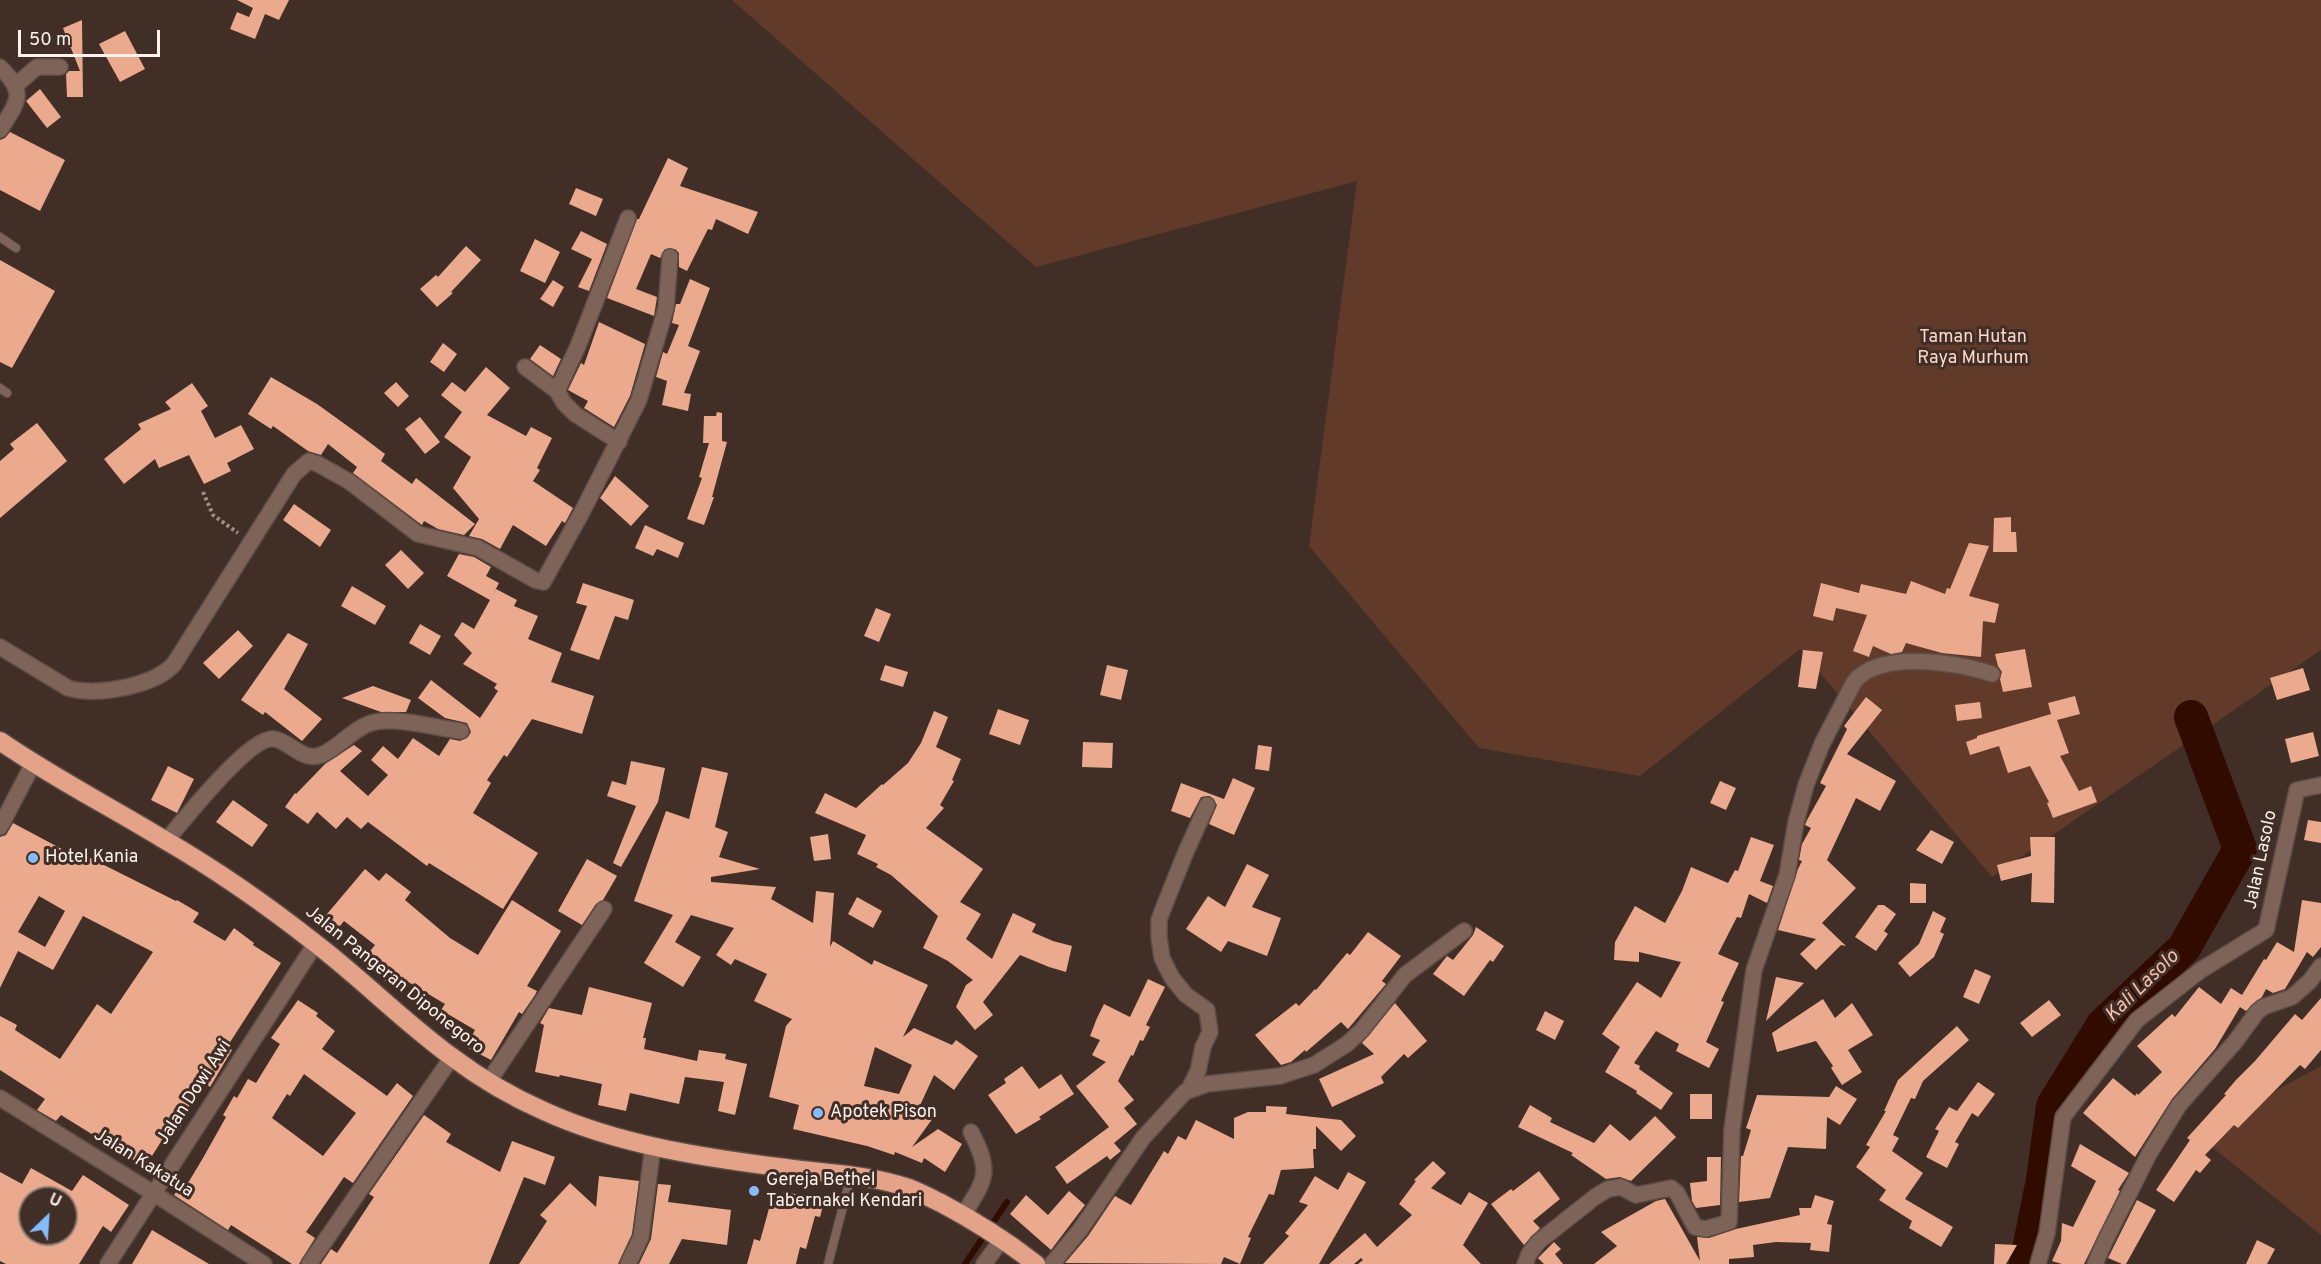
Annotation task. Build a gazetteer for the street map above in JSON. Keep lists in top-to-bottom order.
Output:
{
  "streets": {
    "highway": ["Jalan Pangeran Diponegoro"],
    "street": ["Jalan Lasolo", "Jalan Dowi Awi", "Jalan Kakatua"]
  },
  "crossings": [
    ["Jalan Pangeran Diponegoro", "Jalan Dowi Awi"],
    ["Jalan Dowi Awi", "Jalan Kakatua"]
  ],
  "water": ["Kali Lasolo"],
  "parks": ["Taman Hutan Raya Murhum"],
  "places": ["Hotel Kania", "Apotek Pison", "Gereja Bethel Tabernakel Kendari"],
  "scale_bar": "50 m",
  "north": "top right"
}
